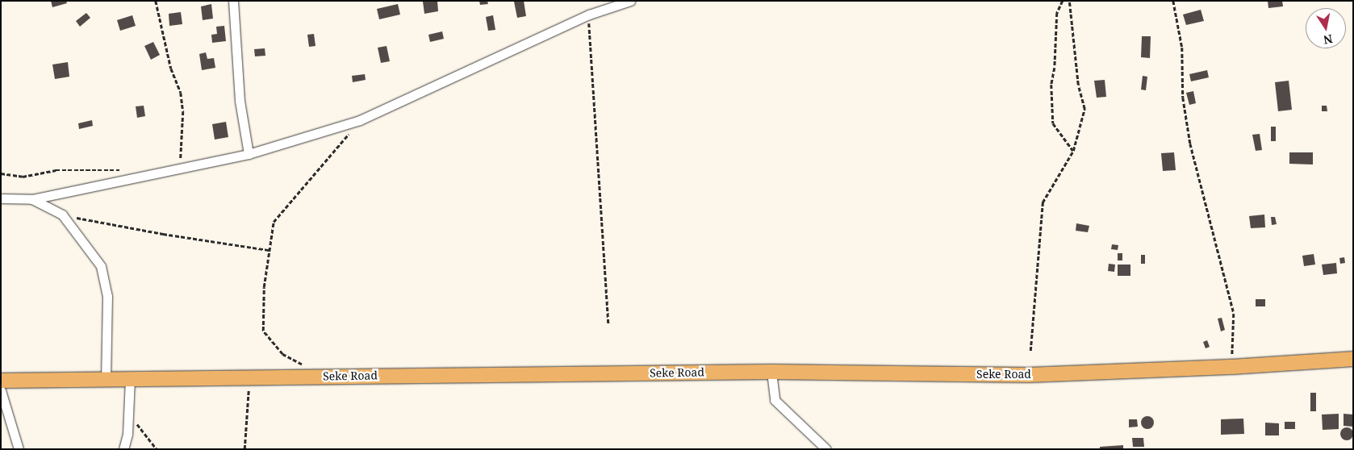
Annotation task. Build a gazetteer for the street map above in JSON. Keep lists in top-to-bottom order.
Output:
{
  "streets": {
    "main road": ["Seke Road"]
  },
  "north": "bottom"
}
